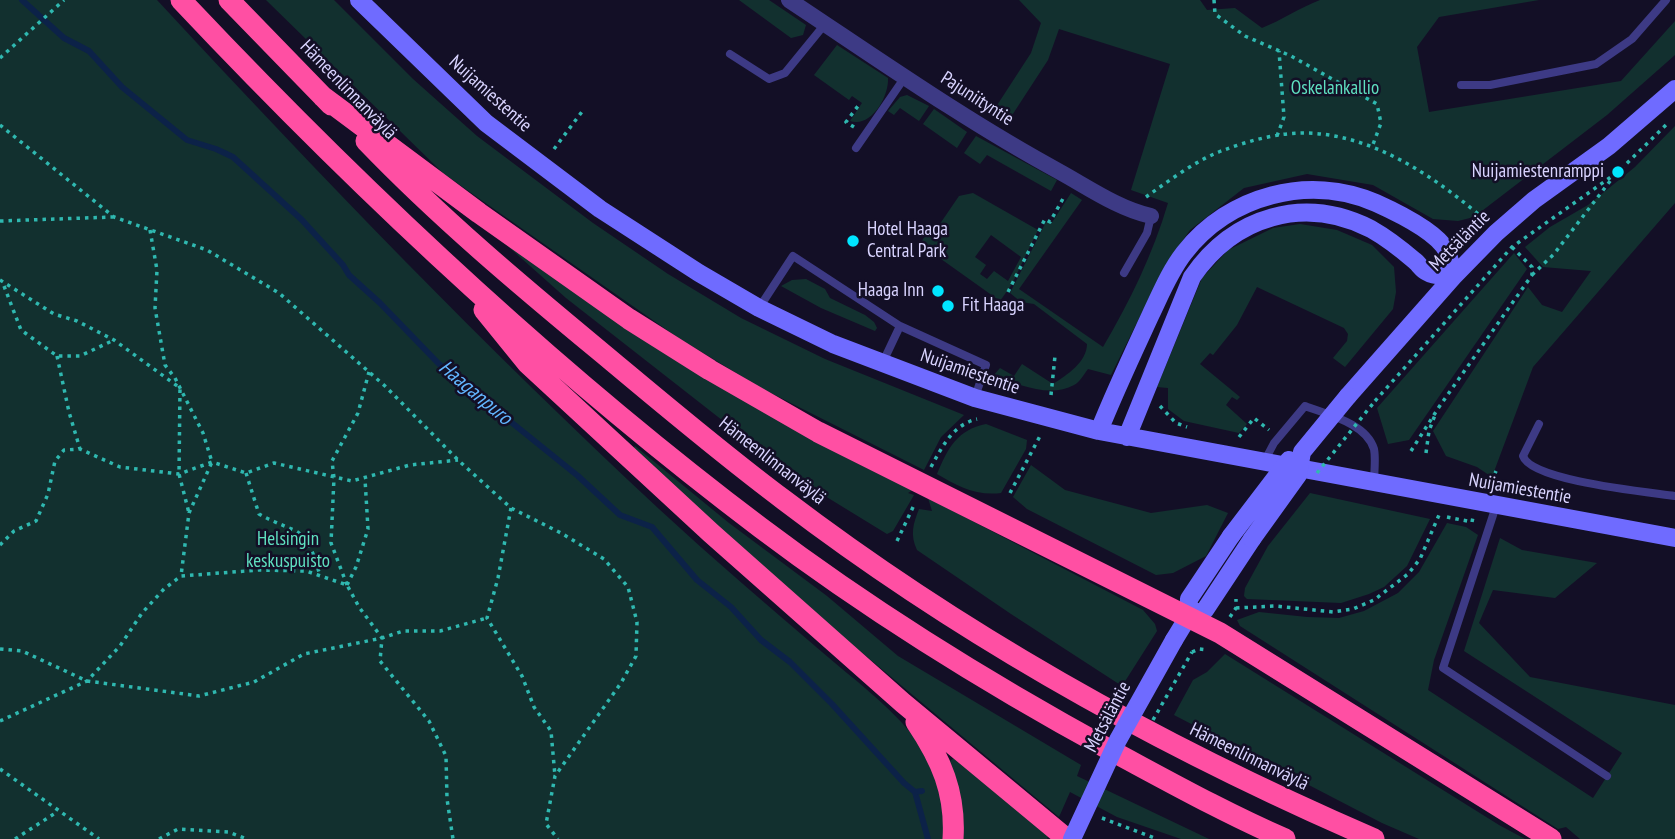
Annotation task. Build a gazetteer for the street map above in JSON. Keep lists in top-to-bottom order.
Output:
{
  "streets": {
    "highway": ["Hämeenlinnanväylä"],
    "main road": ["Nuijamiestentie", "Metsäläntie"],
    "street": ["Pajuniityntie"]
  },
  "water": ["Haaganpuro"],
  "parks": ["Oskelankallio", "Helsingin keskuspuisto"],
  "places": [
    "Nuijamiestenramppi",
    "Hotel Haaga Central Park",
    "Haaga Inn",
    "Fit Haaga"
  ]
}
